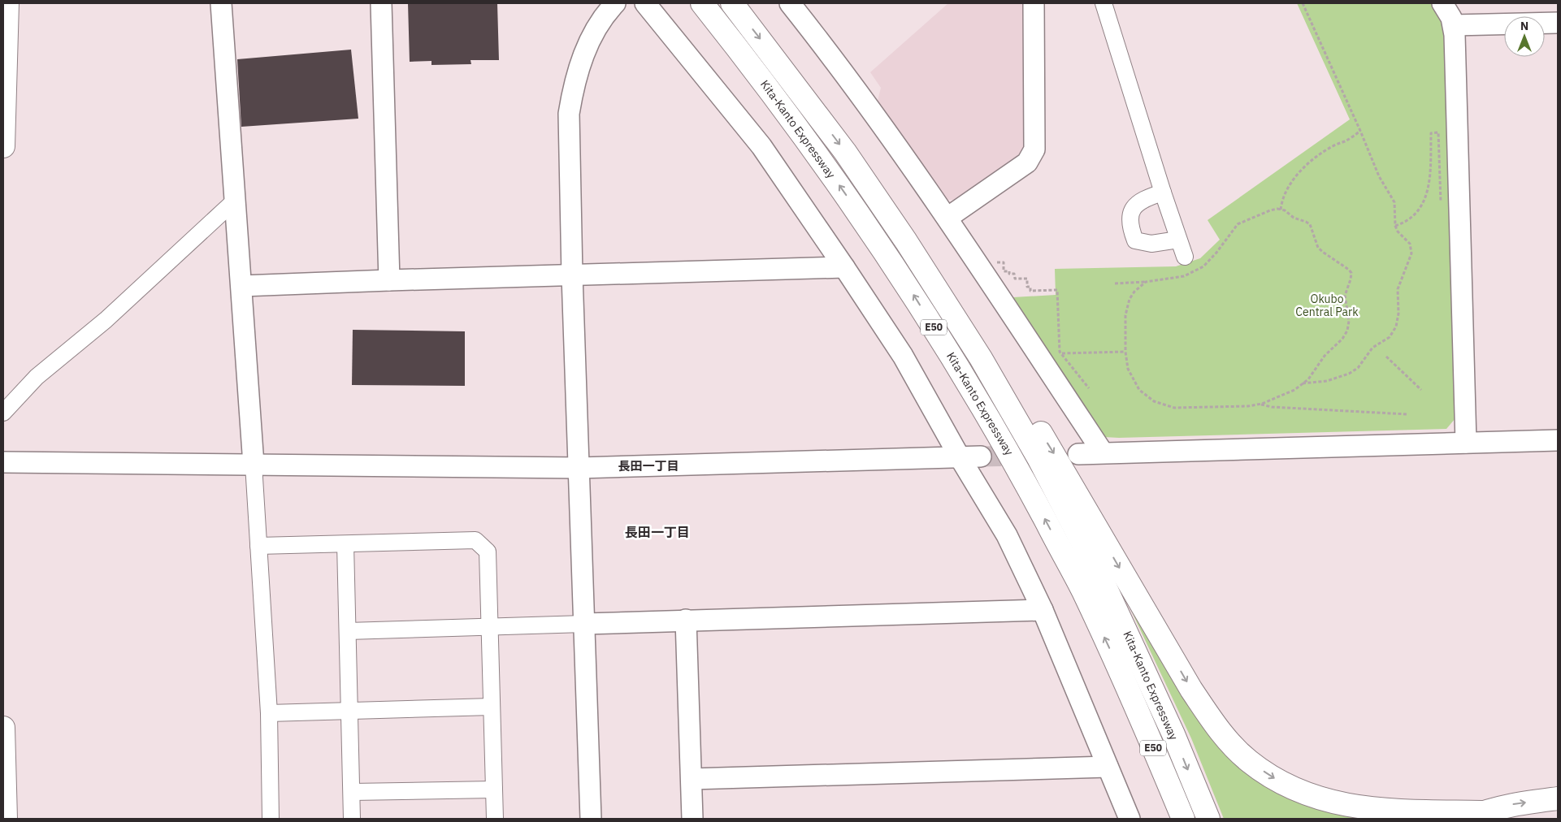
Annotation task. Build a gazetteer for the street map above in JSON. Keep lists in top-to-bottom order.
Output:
{
  "streets": {
    "highway": ["Kita-Kanto Expressway", "E50"]
  },
  "districts": ["長田一丁目", "長田一丁目"],
  "parks": ["Okubo Central Park"],
  "north": "top"
}
